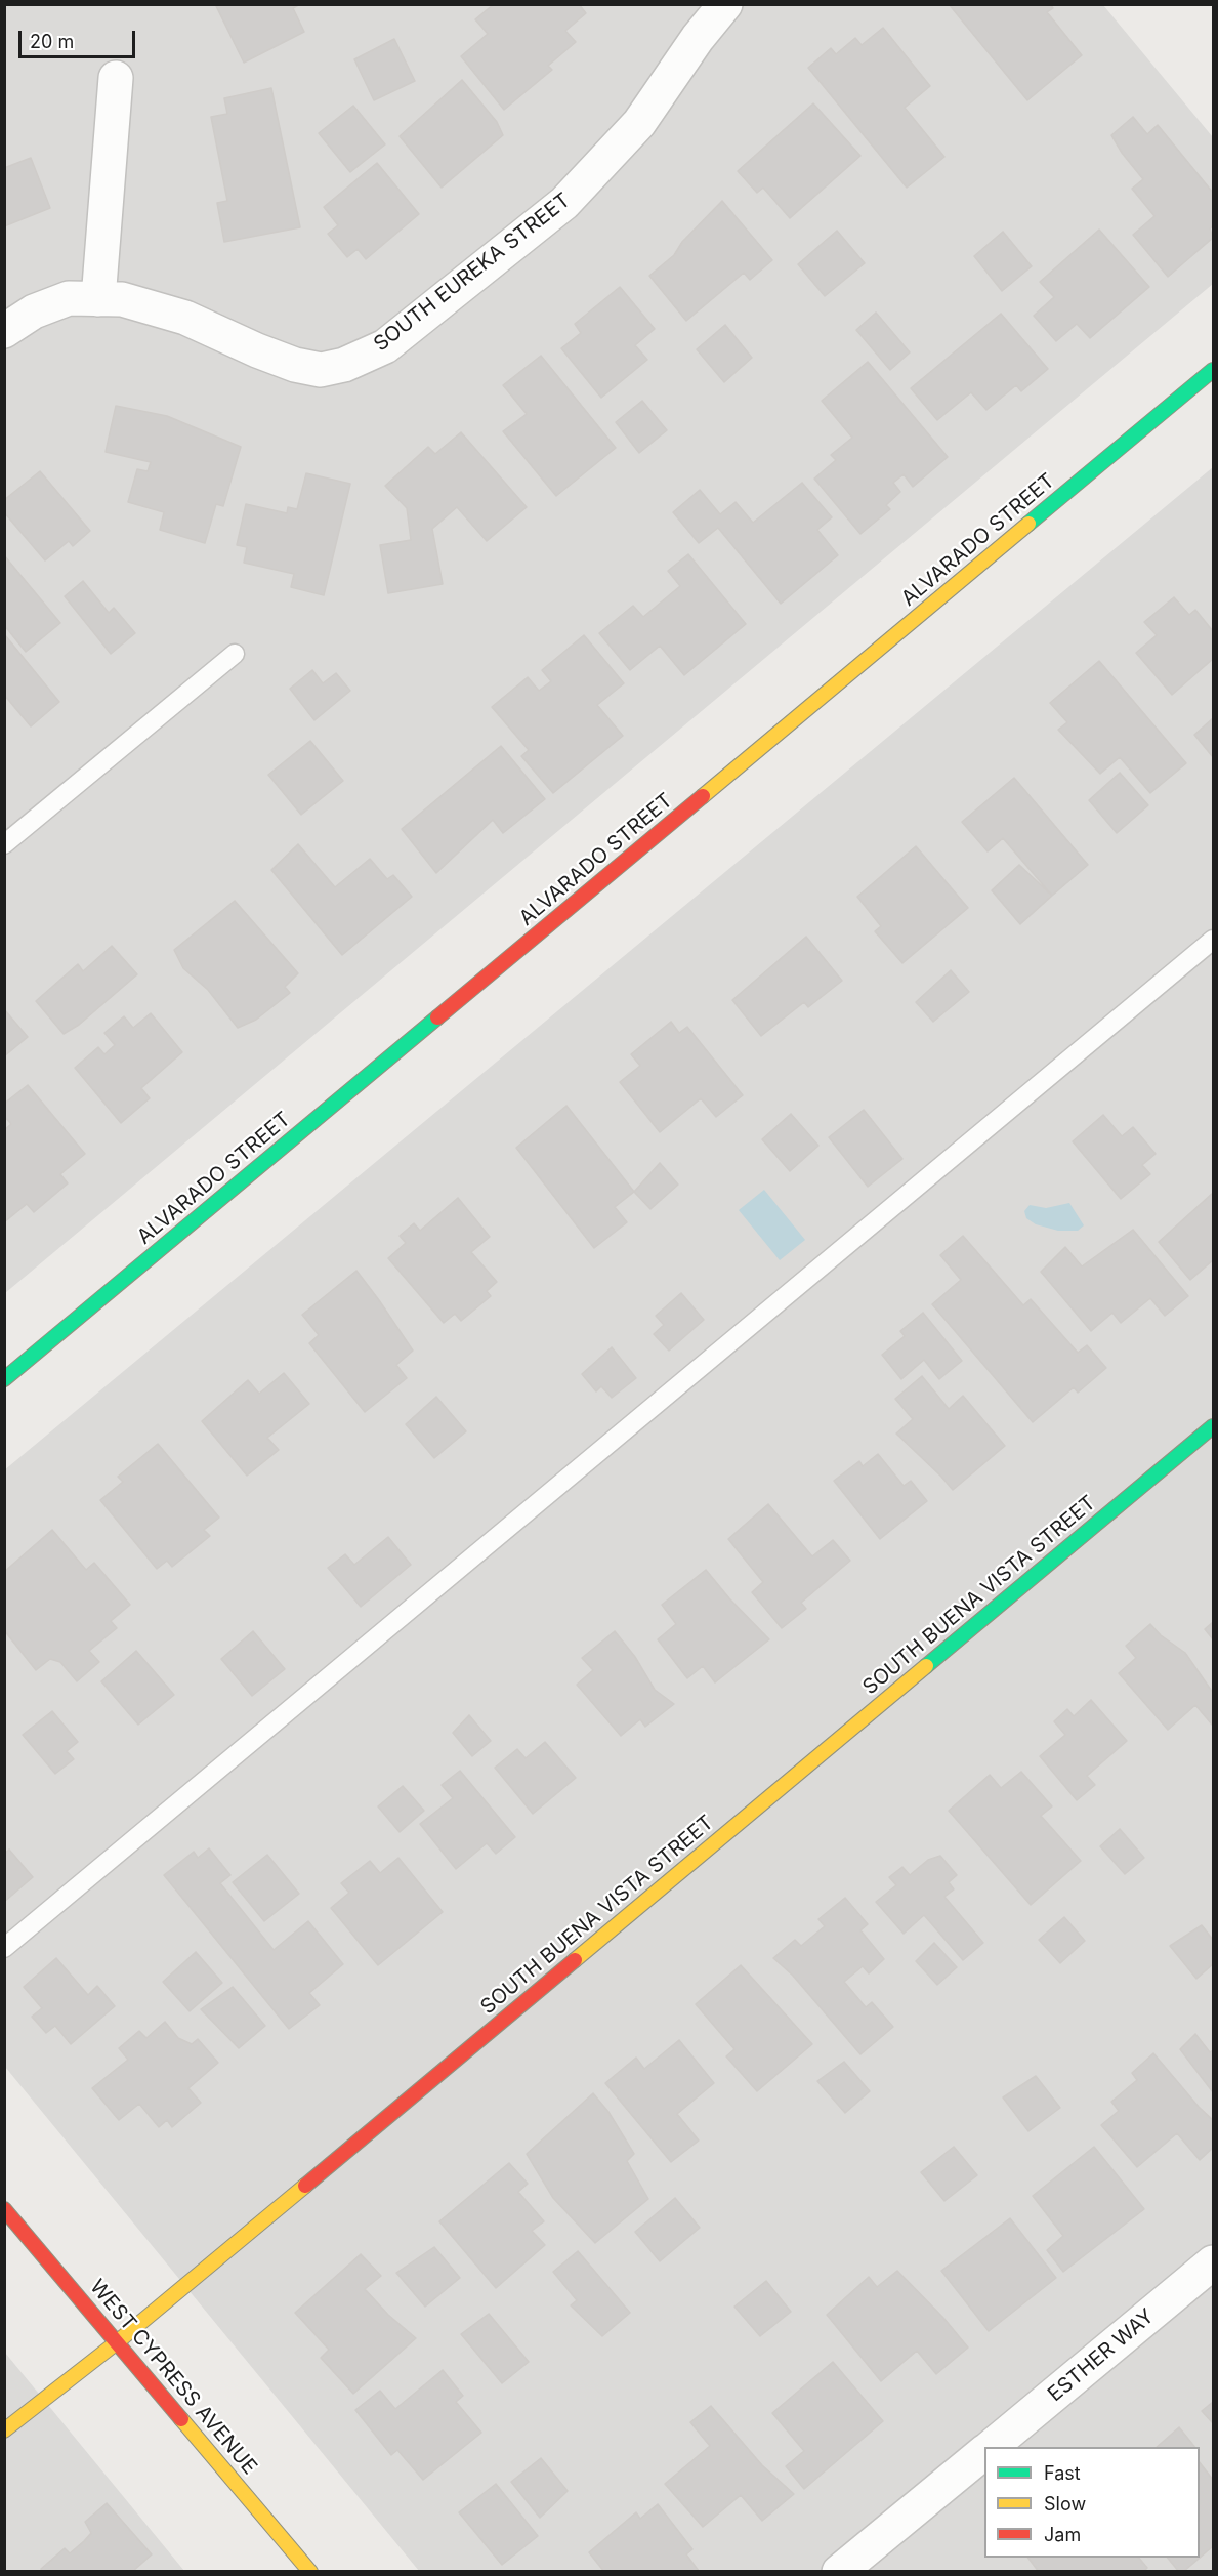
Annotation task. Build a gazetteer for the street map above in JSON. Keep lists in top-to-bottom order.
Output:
{
  "streets": {
    "street": [
      "SOUTH EUREKA STREET",
      "ALVARADO STREET",
      "SOUTH BUENA VISTA STREET",
      "ESTHER WAY",
      "WEST CYPRESS AVENUE"
    ]
  },
  "crossings": [
    ["SOUTH BUENA VISTA STREET", "WEST CYPRESS AVENUE"]
  ],
  "legend": ["Fast", "Slow", "Jam"],
  "scale_bar": "20 m"
}
